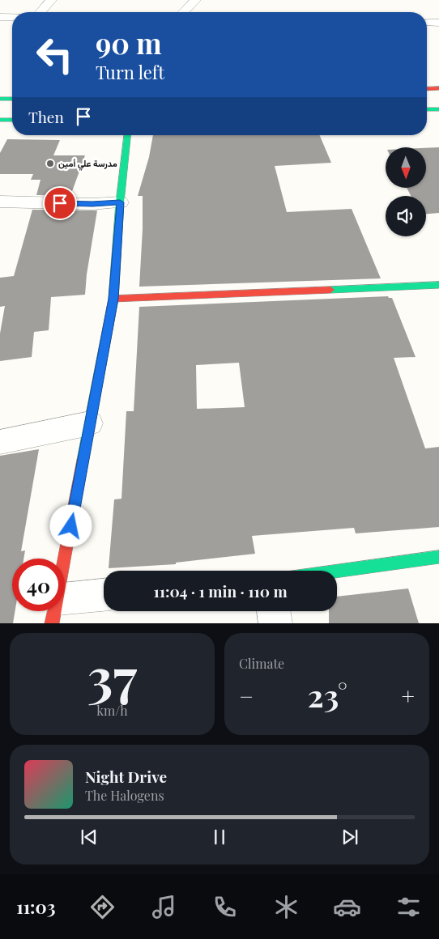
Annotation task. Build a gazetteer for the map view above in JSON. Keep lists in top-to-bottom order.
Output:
{
  "places": ["مدرسة علي أمين"],
  "north": "bottom",
  "page": {
    "turn": ["90 m", "Turn left"],
    "then": "Then",
    "limit": "40",
    "trip": "11:04 · 1 min · 110 m",
    "tile": [
      ["37", "km/h"],
      "Climate"
    ],
    "heat": ["−", "23°", "+"],
    "song": ["Night Drive", "The Halogens"],
    "tabs": "11:03"
  }
}
